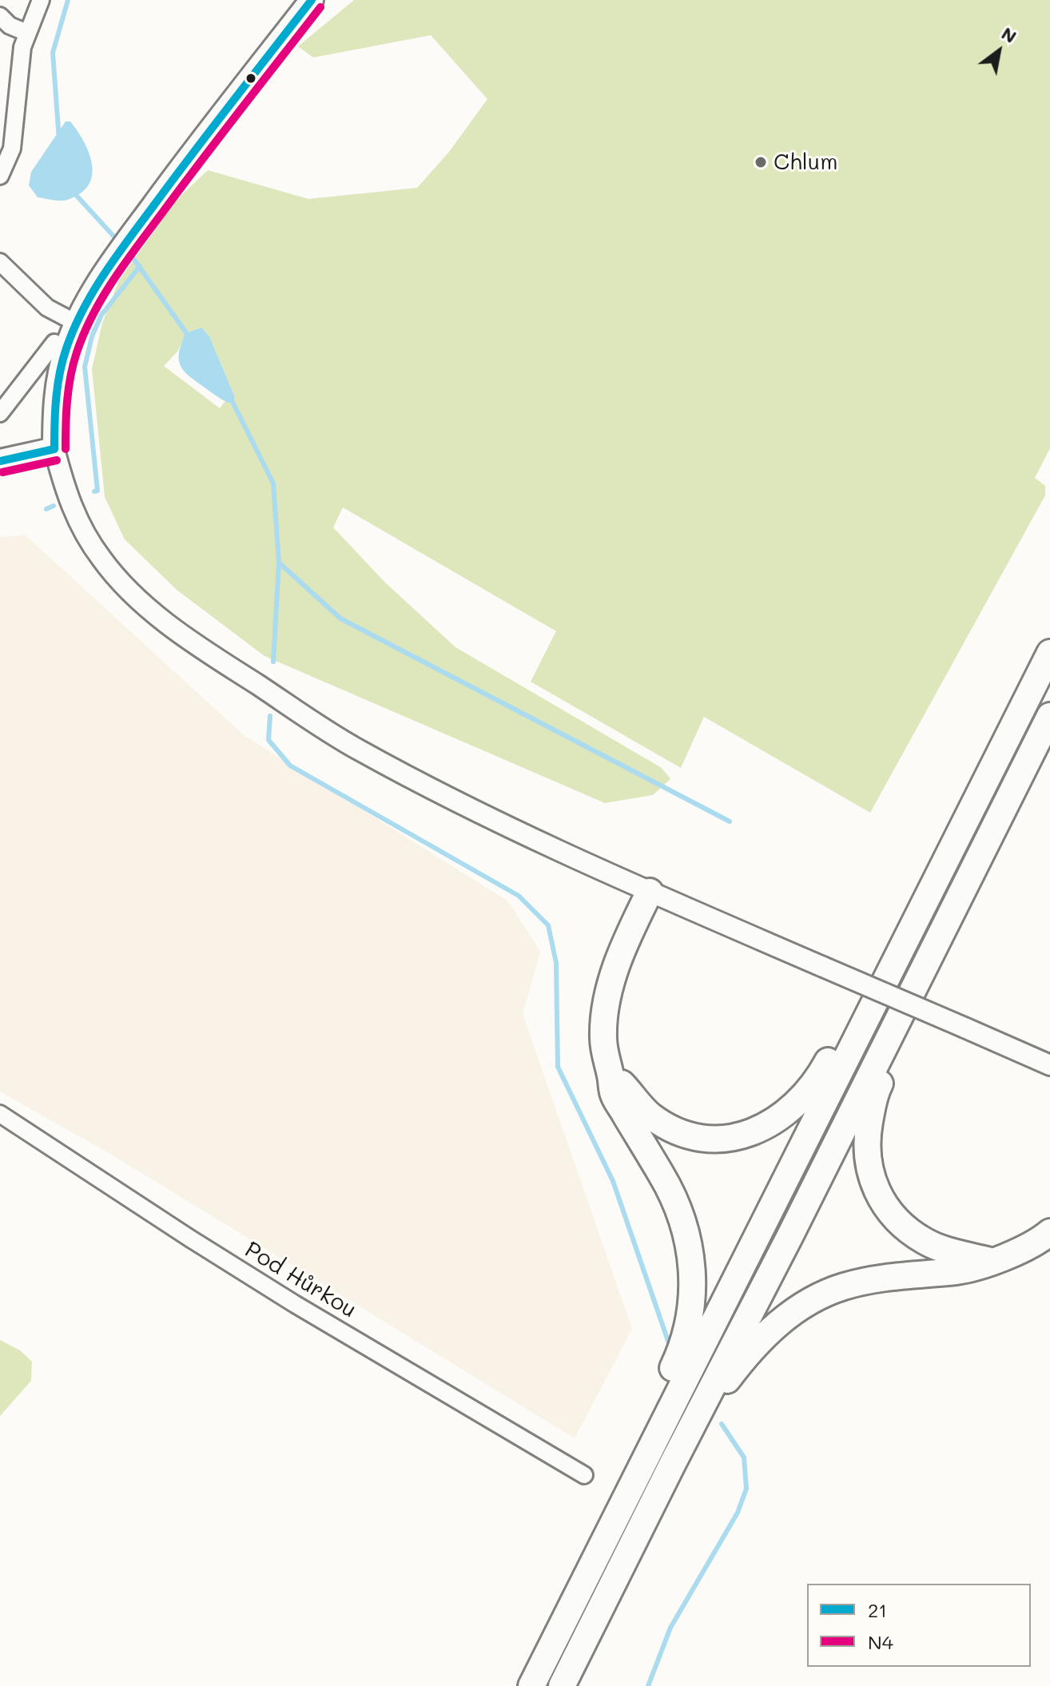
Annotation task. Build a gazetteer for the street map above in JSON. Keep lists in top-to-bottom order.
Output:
{
  "streets": {
    "street": ["Pod Hůrkou"]
  },
  "places": ["Chlum"],
  "lines": ["transit line 21", "transit line N4"],
  "legend": ["21", "N4"],
  "north": "top right"
}
